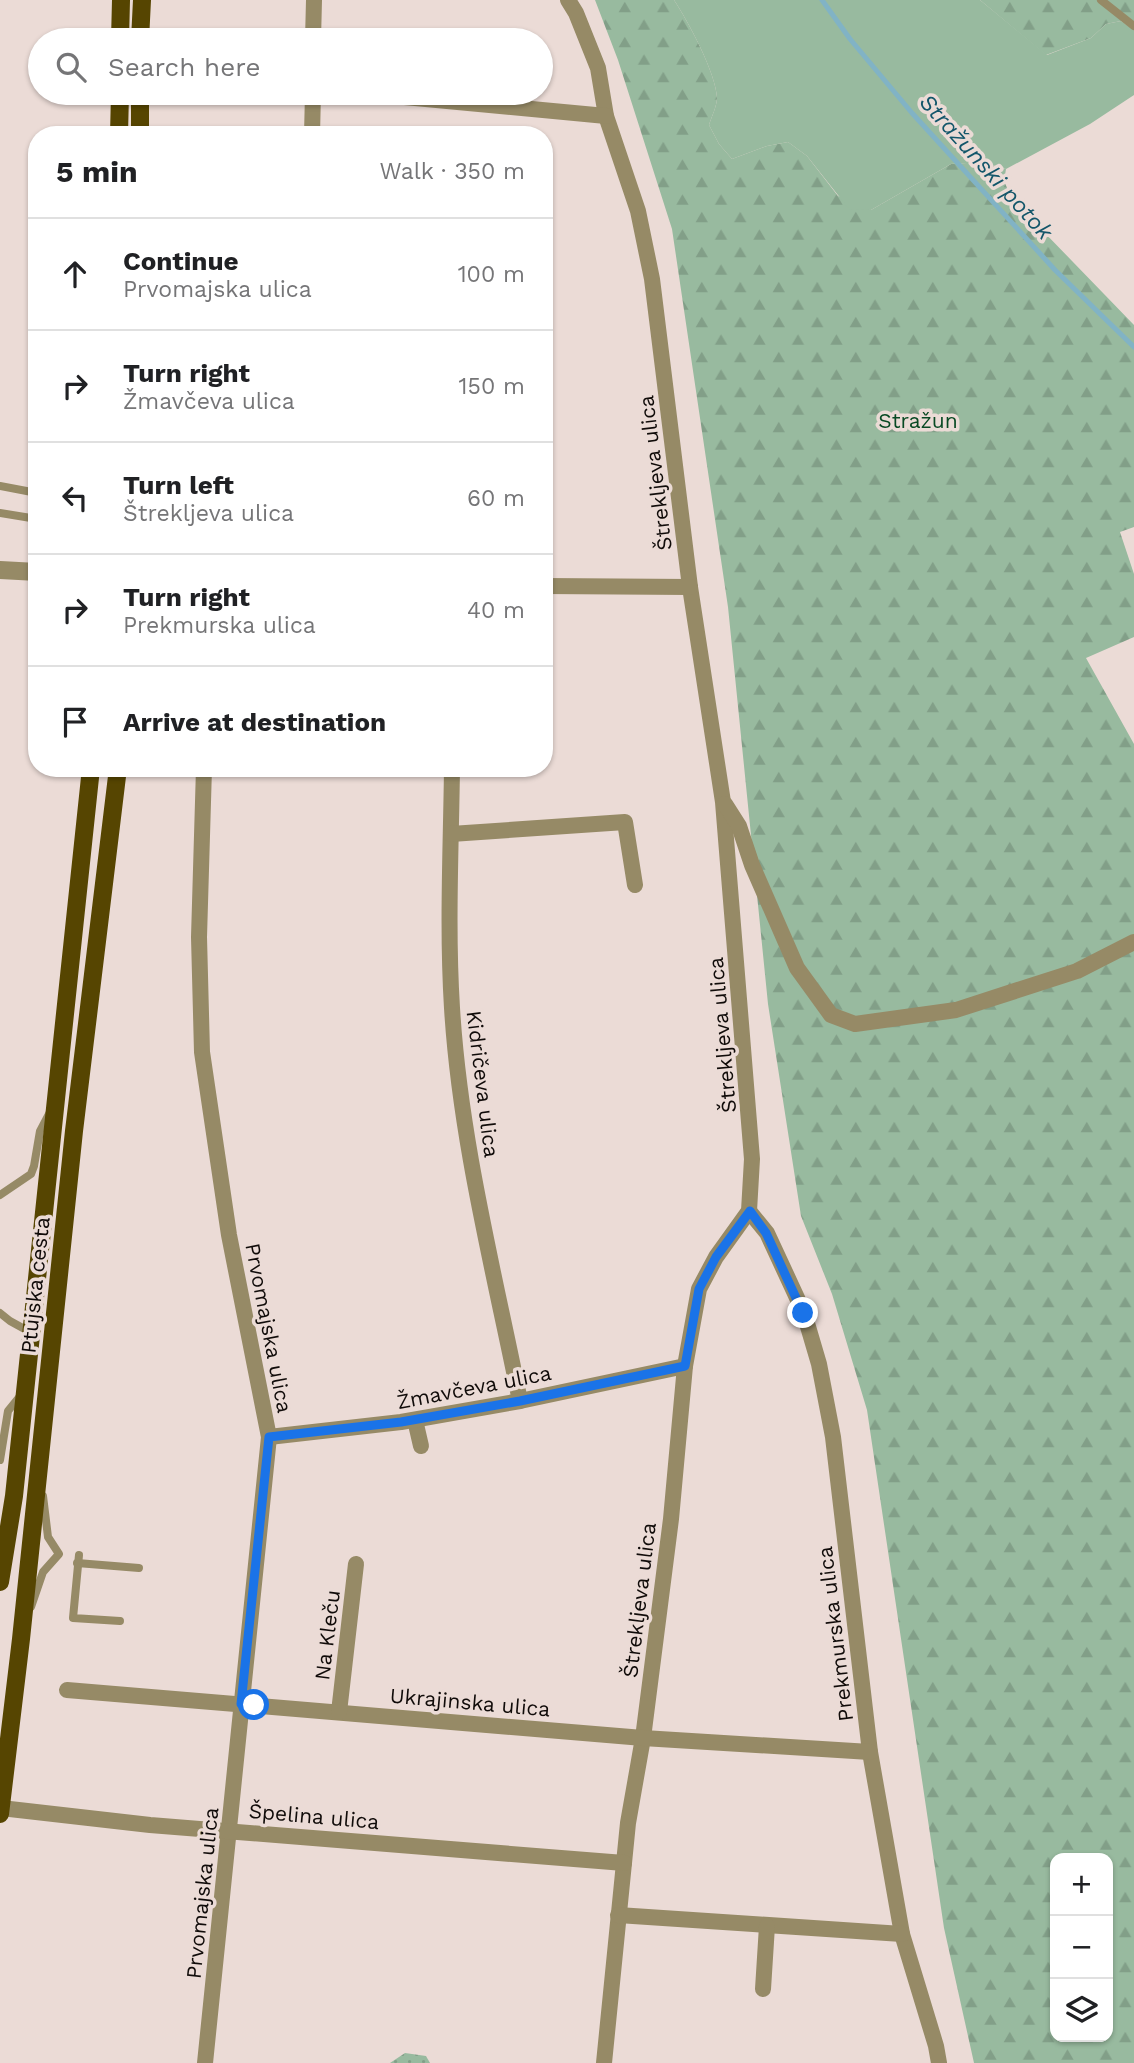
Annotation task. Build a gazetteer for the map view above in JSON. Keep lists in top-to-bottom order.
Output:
{
  "streets": {
    "main road": ["Ptujska cesta"],
    "street": [
      "Štrekljeva ulica",
      "Kidričeva ulica",
      "Prvomajska ulica",
      "Žmavčeva ulica",
      "Prekmurska ulica",
      "Na Kleču",
      "Ukrajinska ulica",
      "Špelina ulica"
    ]
  },
  "crossings": [
    ["Štrekljeva ulica", "Žmavčeva ulica"],
    ["Štrekljeva ulica", "Prekmurska ulica"],
    ["Štrekljeva ulica", "Ukrajinska ulica"],
    ["Štrekljeva ulica", "Špelina ulica"],
    ["Kidričeva ulica", "Žmavčeva ulica"],
    ["Ptujska cesta", "Špelina ulica"],
    ["Prvomajska ulica", "Žmavčeva ulica"],
    ["Prvomajska ulica", "Ukrajinska ulica"],
    ["Prvomajska ulica", "Špelina ulica"],
    ["Prekmurska ulica", "Ukrajinska ulica"],
    ["Na Kleču", "Ukrajinska ulica"]
  ],
  "water": ["Stražunski potok"],
  "parks": ["Stražun"],
  "page": {
    "search": "Search here",
    "heading": ["5 min", "Walk · 350 m"],
    "list": [
      ["Continue", "Prvomajska ulica", "100 m"],
      ["Turn right", "Žmavčeva ulica", "150 m"],
      ["Turn left", "Štrekljeva ulica", "60 m"],
      ["Turn right", "Prekmurska ulica", "40 m"],
      "Arrive at destination"
    ],
    "map_buttons": ["+", "−"]
  }
}
